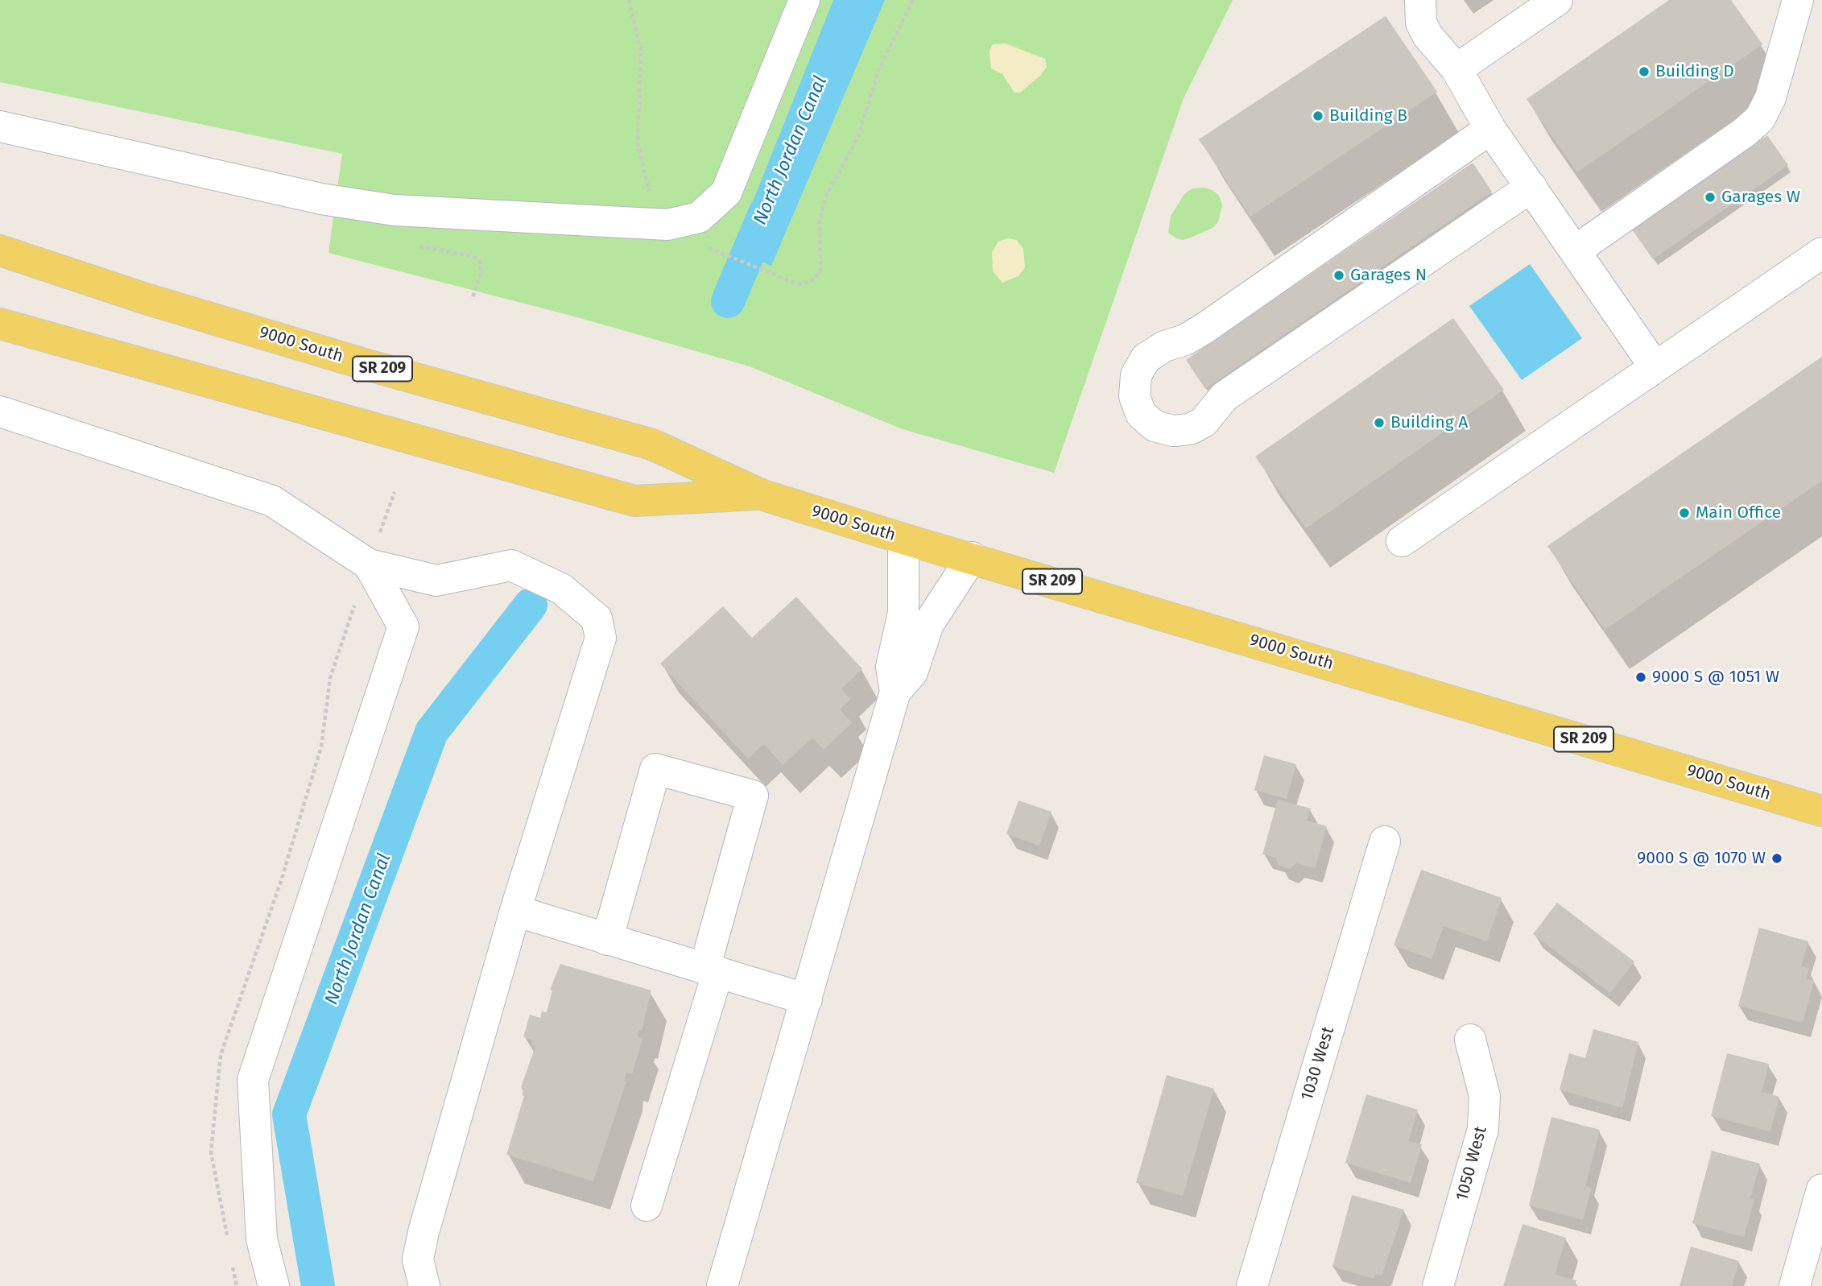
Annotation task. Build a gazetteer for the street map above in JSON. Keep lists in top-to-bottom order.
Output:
{
  "streets": {
    "main road": ["9000 South", "SR 209"],
    "street": ["1030 West", "1050 West"]
  },
  "water": ["North Jordan Canal"],
  "places": [
    "Building D",
    "Building B",
    "Garages W",
    "Garages N",
    "Building A",
    "Main Office",
    "9000 S @ 1051 W",
    "9000 S @ 1070 W"
  ]
}
